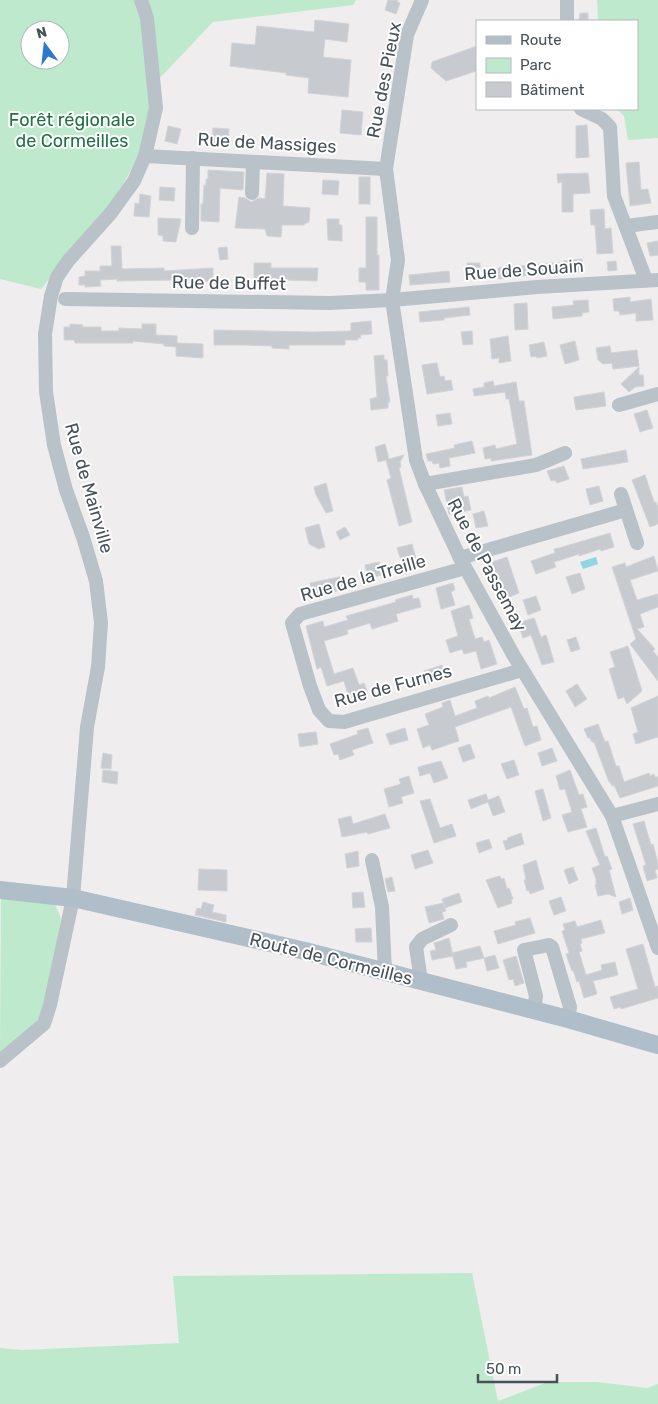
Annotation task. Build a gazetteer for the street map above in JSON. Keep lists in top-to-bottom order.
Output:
{
  "streets": {
    "main road": ["Route de Cormeilles"],
    "street": [
      "Rue des Pieux",
      "Rue de Massiges",
      "Rue de Souain",
      "Rue de Buffet",
      "Rue de Mainville",
      "Rue de Passemay",
      "Rue de la Treille",
      "Rue de Furnes"
    ]
  },
  "crossings": [
    ["Rue des Pieux", "Rue de Massiges"],
    ["Rue des Pieux", "Rue de Passemay"],
    ["Rue de Massiges", "Rue de Mainville"],
    ["Rue de Massiges", "Rue de Passemay"],
    ["Rue de Souain", "Rue de Buffet"],
    ["Rue de Souain", "Rue de Passemay"],
    ["Rue de Buffet", "Rue de Passemay"],
    ["Rue de Mainville", "Route de Cormeilles"],
    ["Rue de Passemay", "Rue de la Treille"],
    ["Rue de Passemay", "Rue de Furnes"],
    ["Rue de la Treille", "Rue de Furnes"]
  ],
  "parks": ["Forêt régionale de Cormeilles"],
  "legend": ["Route", "Parc", "Bâtiment"],
  "scale_bar": "50 m",
  "north": "top"
}
